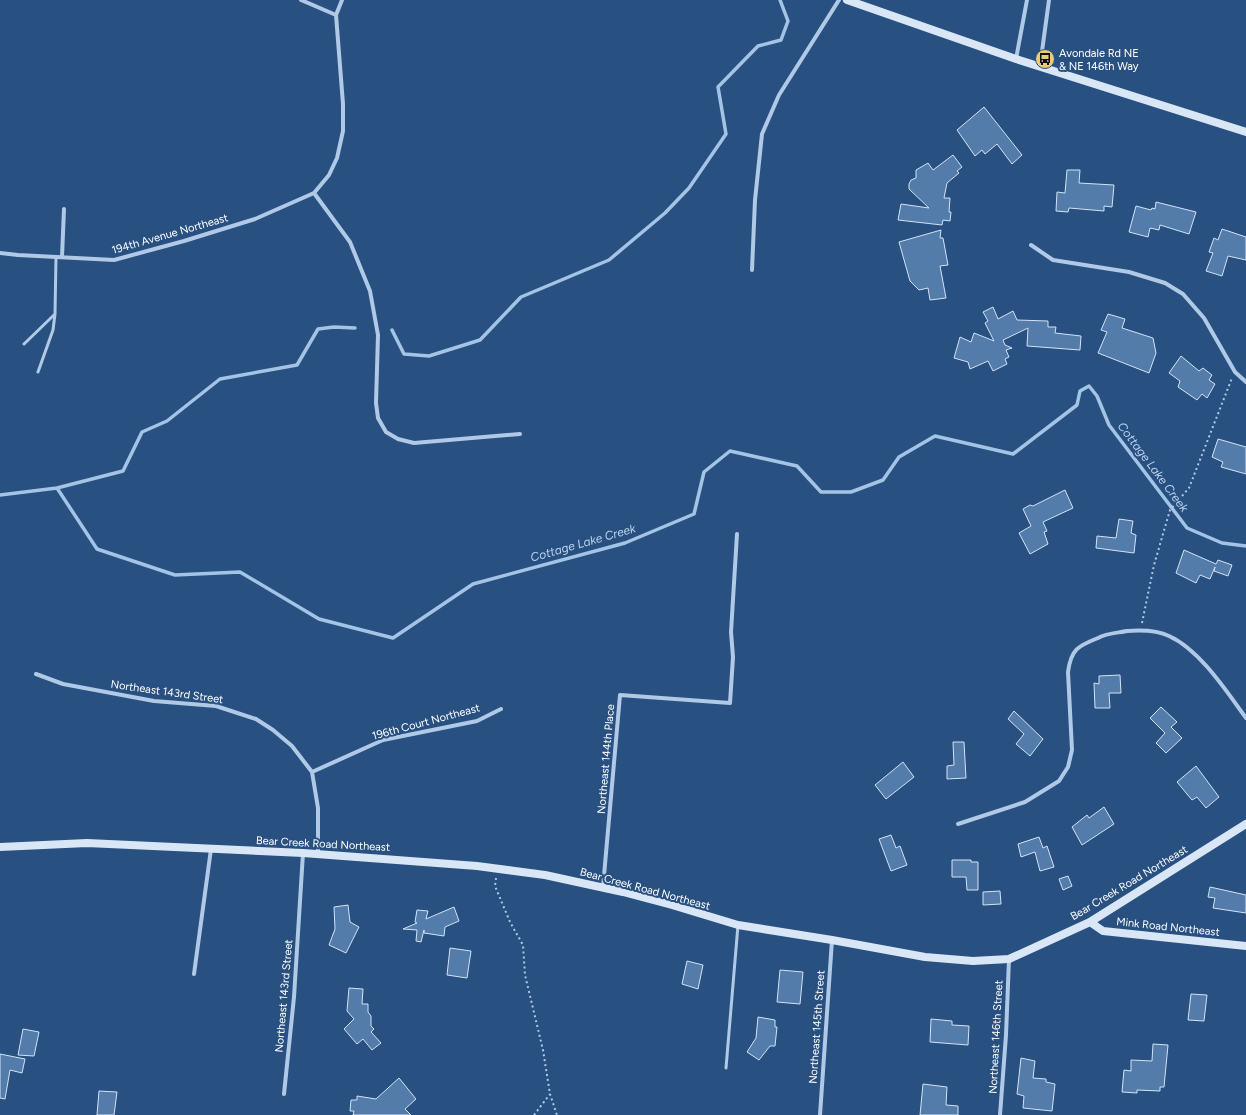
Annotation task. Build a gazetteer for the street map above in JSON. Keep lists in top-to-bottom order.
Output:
{
  "streets": {
    "street": [
      "194th Avenue Northeast",
      "Northeast 143rd Street",
      "196th Court Northeast",
      "Northeast 144th Place",
      "Bear Creek Road Northeast",
      "Mink Road Northeast",
      "Northeast 145th Street",
      "Northeast 146th Street"
    ]
  },
  "crossings": [
    ["Northeast 143rd Street", "196th Court Northeast"],
    ["Northeast 143rd Street", "Bear Creek Road Northeast"],
    ["Northeast 144th Place", "Bear Creek Road Northeast"],
    ["Bear Creek Road Northeast", "Mink Road Northeast"],
    ["Bear Creek Road Northeast", "Northeast 145th Street"],
    ["Bear Creek Road Northeast", "Northeast 146th Street"]
  ],
  "water": ["Cottage Lake Creek"],
  "places": {
    "bus stop": ["Avondale Rd NE & NE 146th Way"]
  }
}
